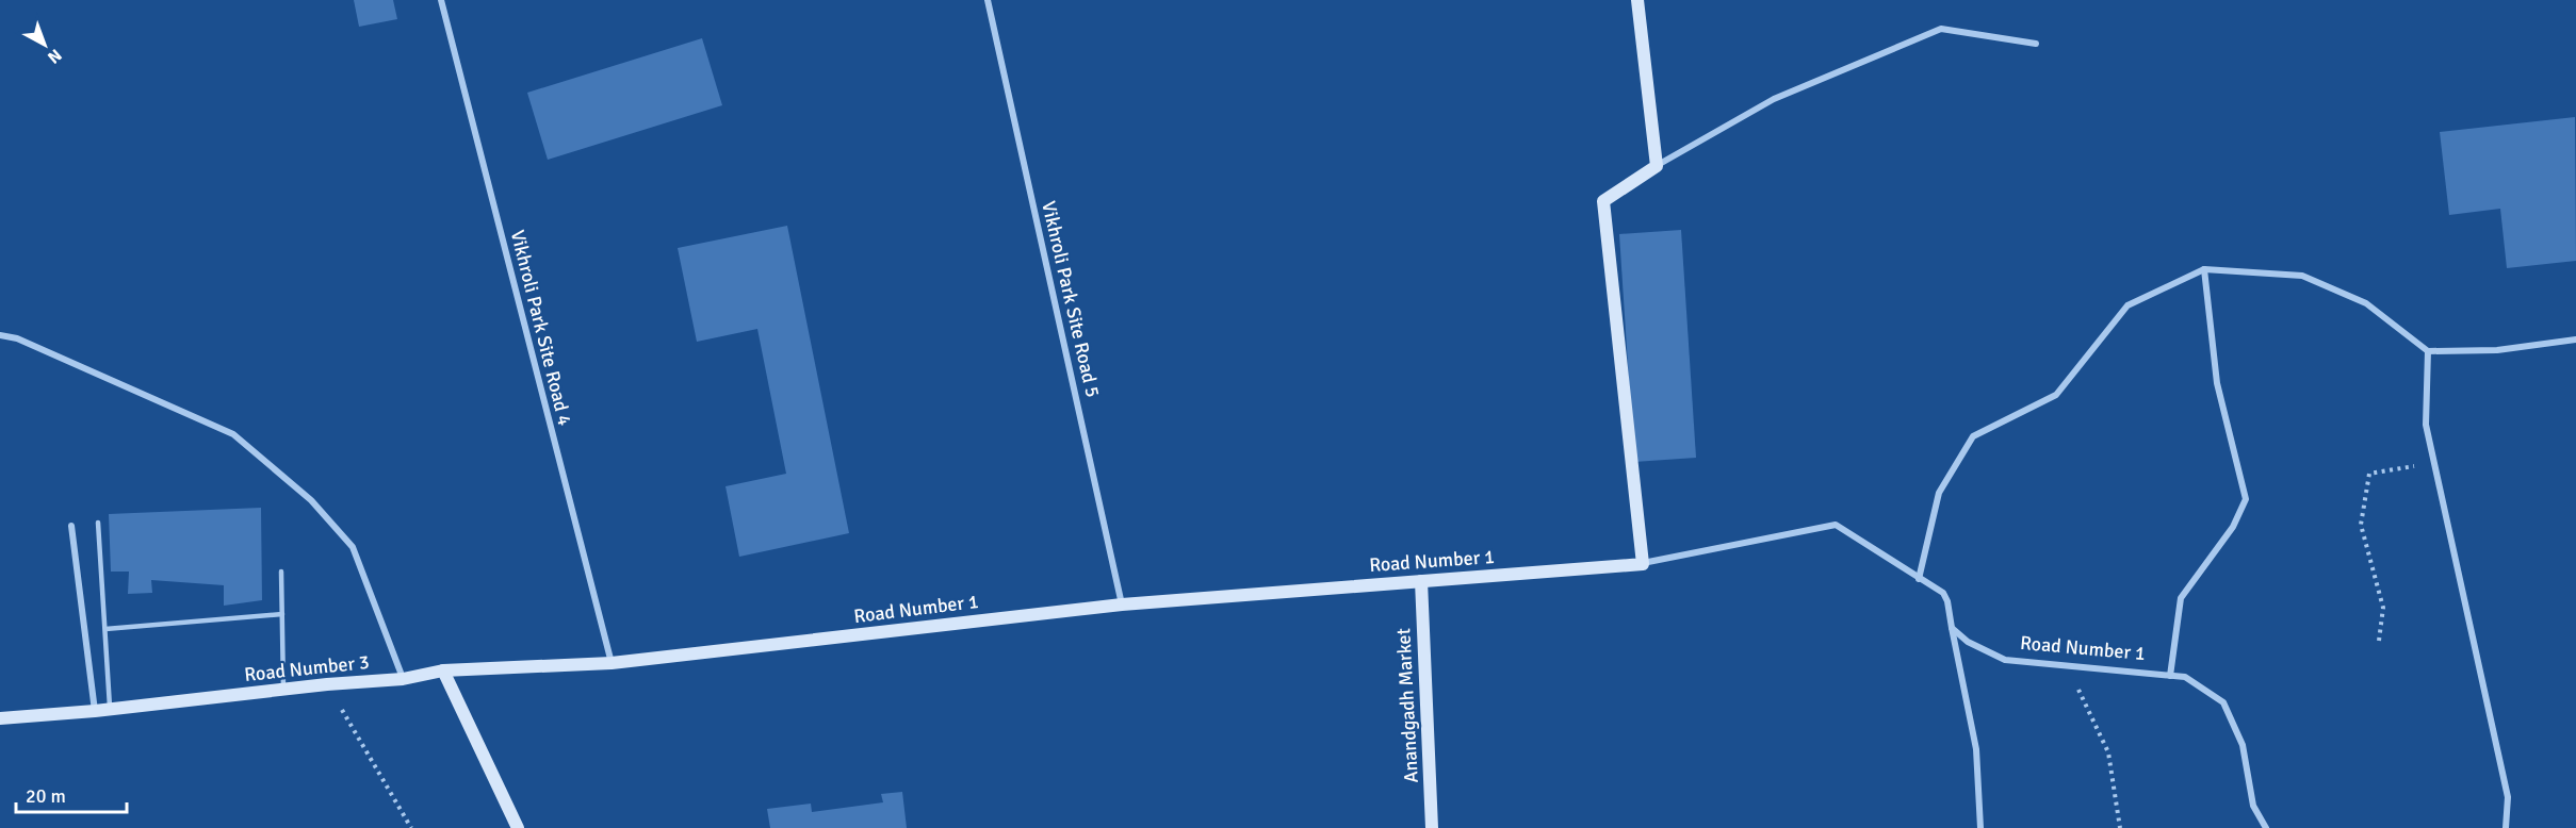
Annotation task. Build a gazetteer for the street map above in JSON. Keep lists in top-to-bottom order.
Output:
{
  "streets": {
    "street": [
      "Vikhroli Park Site Road 5",
      "Vikhroli Park Site Road 4",
      "Road Number 1",
      "Road Number 3",
      "Anandgadh Market"
    ]
  },
  "crossings": [
    ["Vikhroli Park Site Road 5", "Road Number 1"],
    ["Vikhroli Park Site Road 4", "Road Number 1"],
    ["Road Number 1", "Road Number 3"],
    ["Road Number 1", "Anandgadh Market"]
  ],
  "scale_bar": "20 m",
  "north": "bottom right"
}
